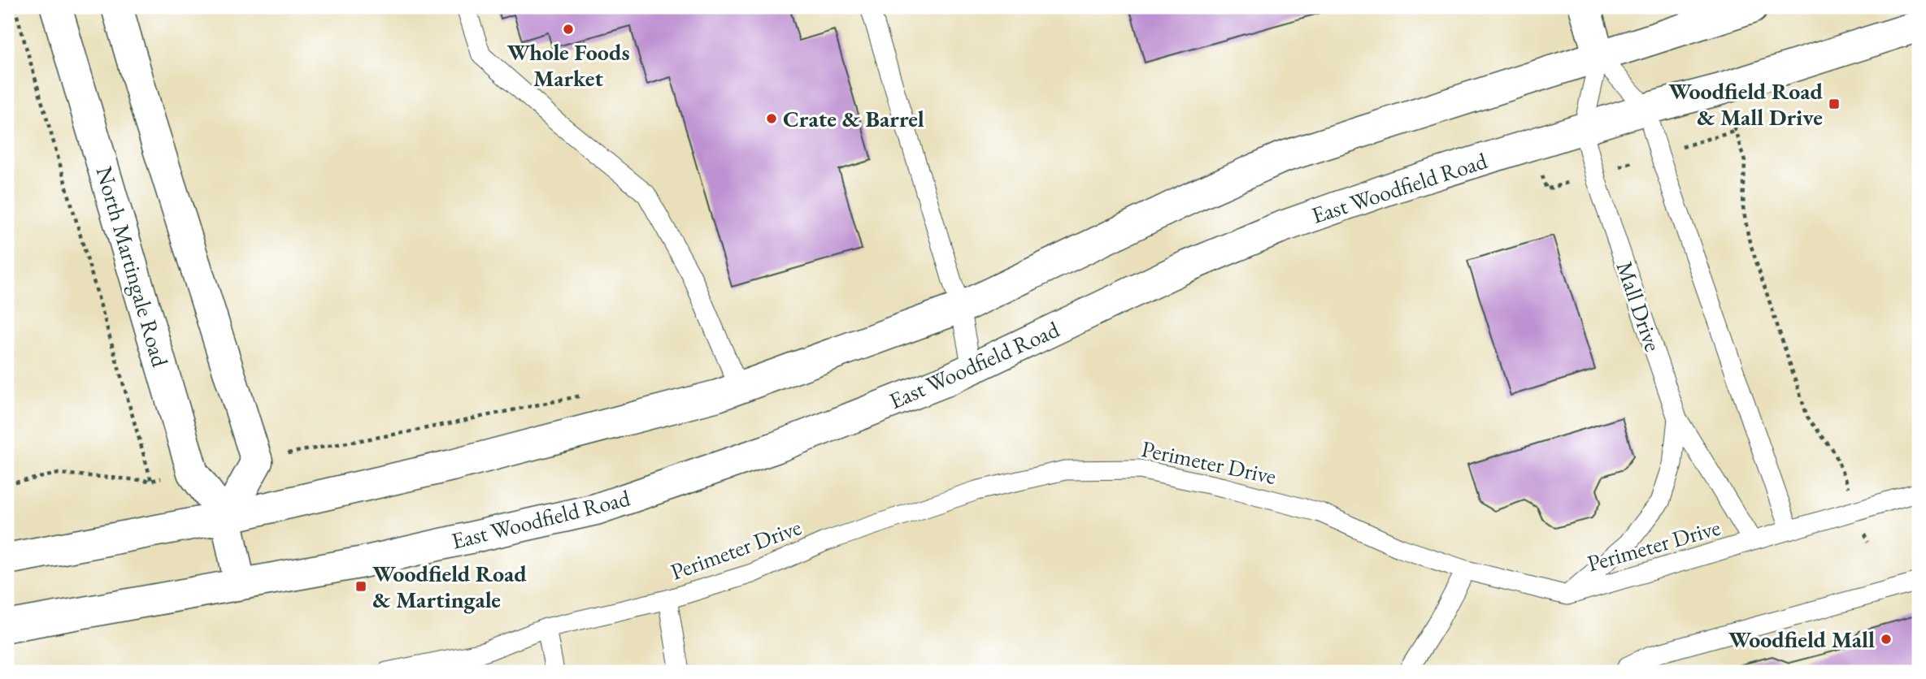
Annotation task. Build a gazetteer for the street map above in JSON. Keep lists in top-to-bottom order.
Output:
{
  "streets": {
    "street": ["East Woodfield Road", "North Martingale Road", "Mall Drive"],
    "lane": ["Perimeter Drive"]
  },
  "crossings": [
    ["East Woodfield Road", "North Martingale Road"],
    ["East Woodfield Road", "Mall Drive"],
    ["Mall Drive", "Perimeter Drive"]
  ],
  "places": {
    "other": ["Whole Foods Market", "Crate & Barrel", "Woodfield Mall"],
    "transit": ["Woodfield Road & Mall Drive", "Woodfield Road & Martingale"]
  }
}
